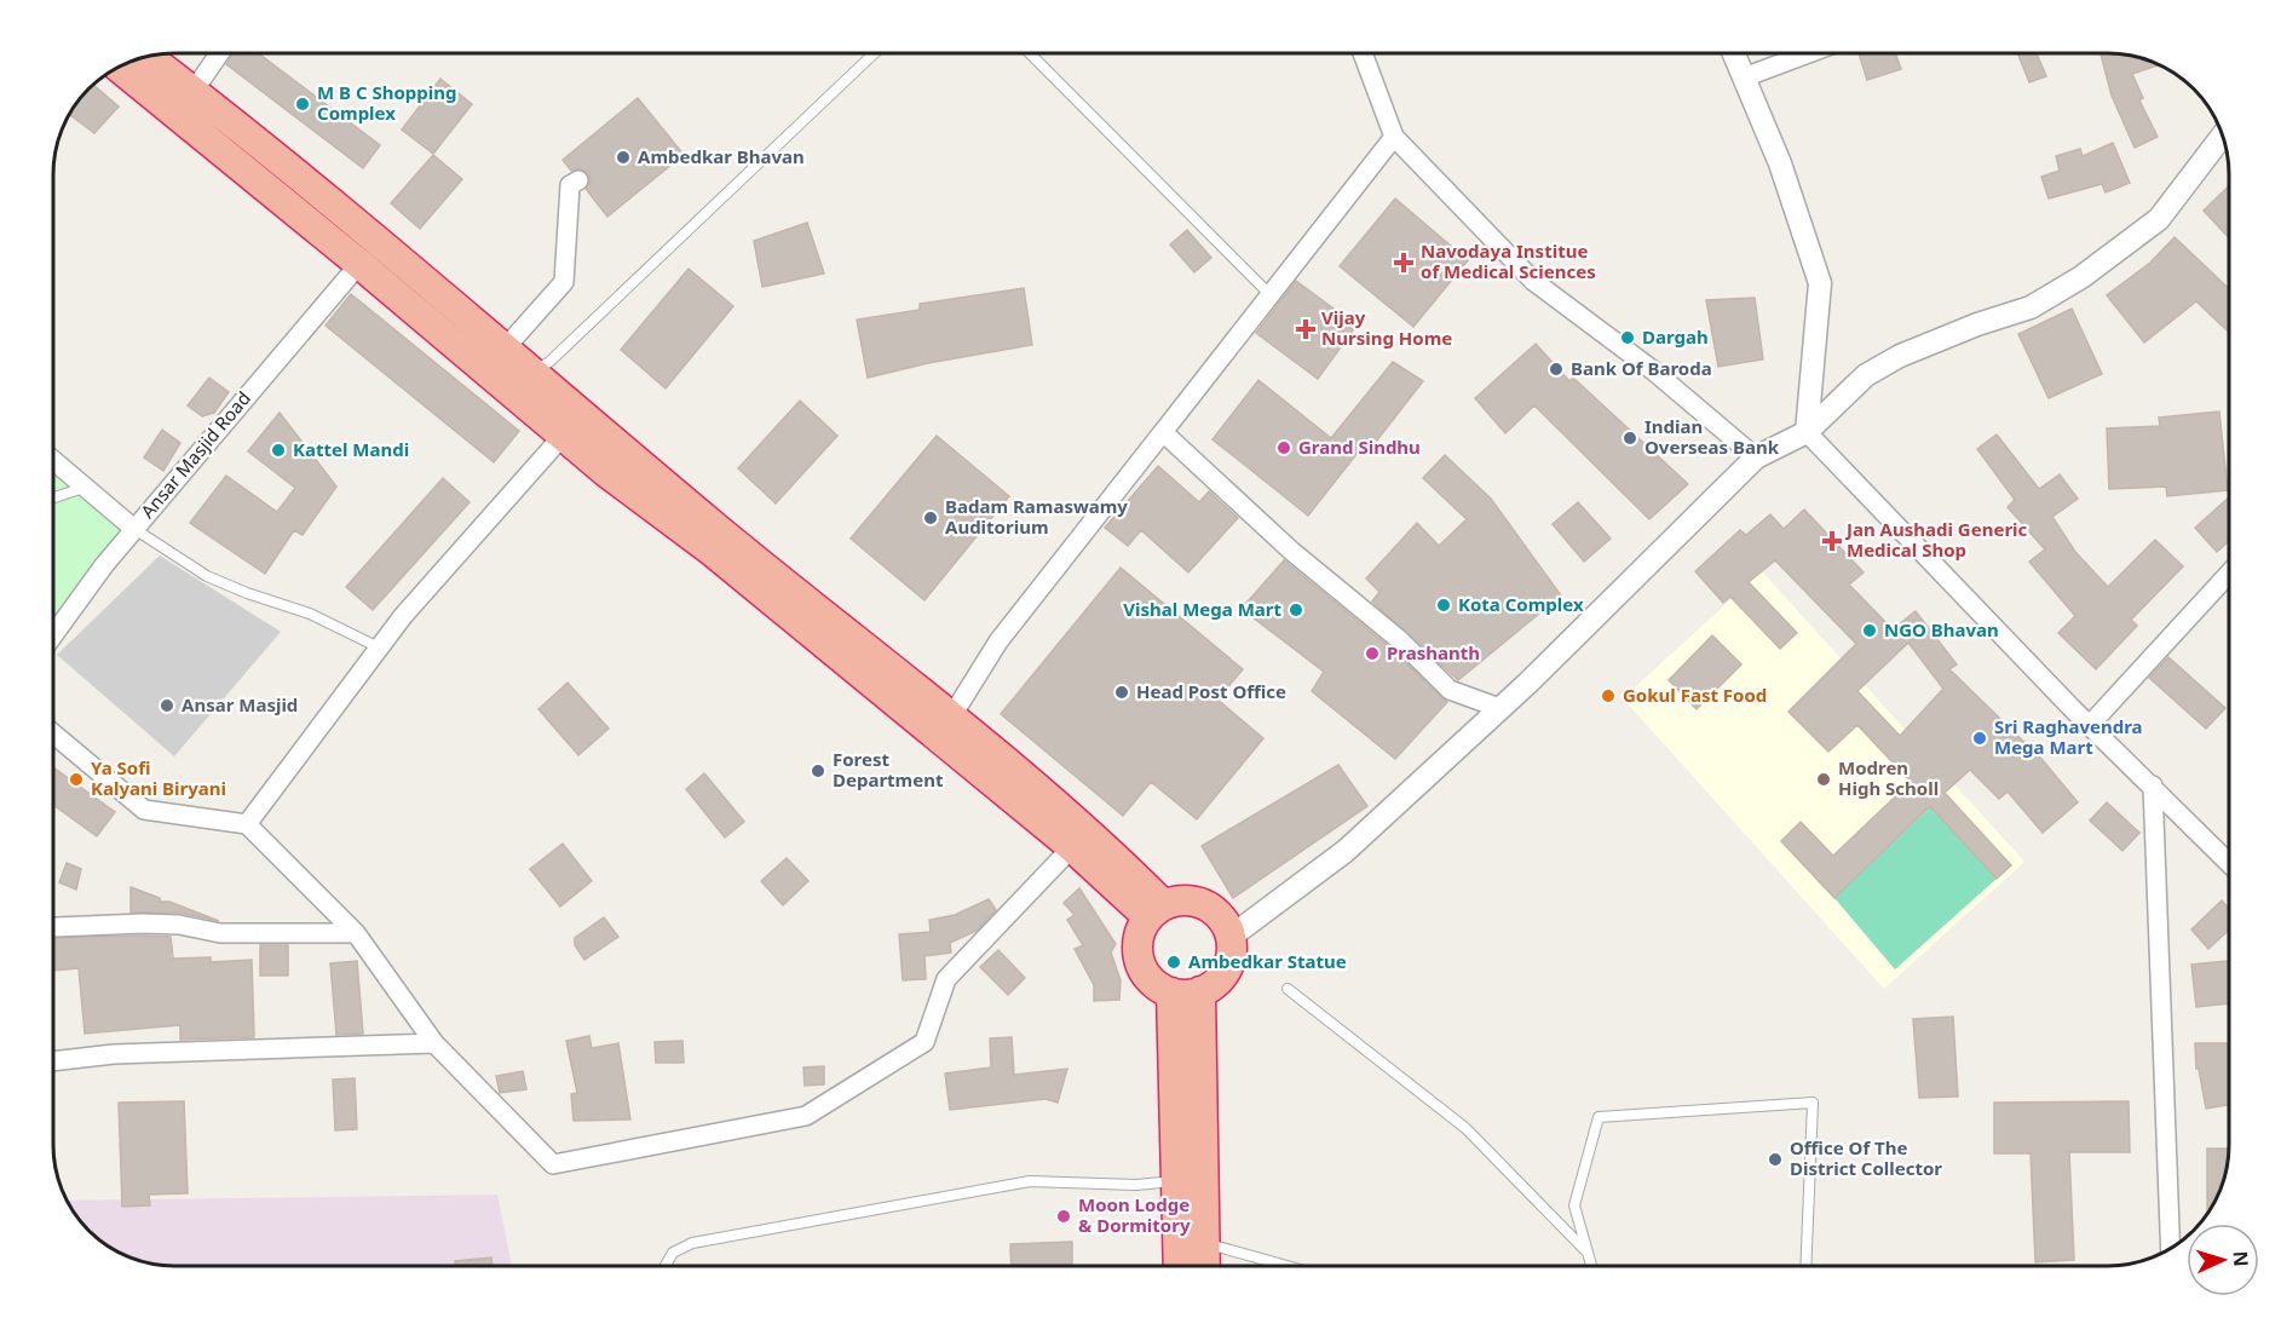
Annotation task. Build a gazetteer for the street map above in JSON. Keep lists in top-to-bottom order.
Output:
{
  "streets": {
    "street": ["Ansar Masjid Road"]
  },
  "places": {
    "other": [
      "M B C Shopping Complex",
      "Ambedkar Bhavan",
      "Dargah",
      "Bank Of Baroda",
      "Indian Overseas Bank",
      "Grand Sindhu",
      "Kattel Mandi",
      "Badam Ramaswamy Auditorium",
      "Kota Complex",
      "Vishal Mega Mart",
      "NGO Bhavan",
      "Prashanth",
      "Head Post Office",
      "Gokul Fast Food",
      "Ansar Masjid",
      "Sri Raghavendra Mega Mart",
      "Forest Department",
      "Ya Sofi Kalyani Biryani",
      "Modren High Scholl",
      "Ambedkar Statue",
      "Office Of The District Collector",
      "Moon Lodge & Dormitory"
    ],
    "health": ["Navodaya Institue of Medical Sciences", "Vijay Nursing Home", "Jan Aushadi Generic Medical Shop"]
  },
  "north": "right"
}
